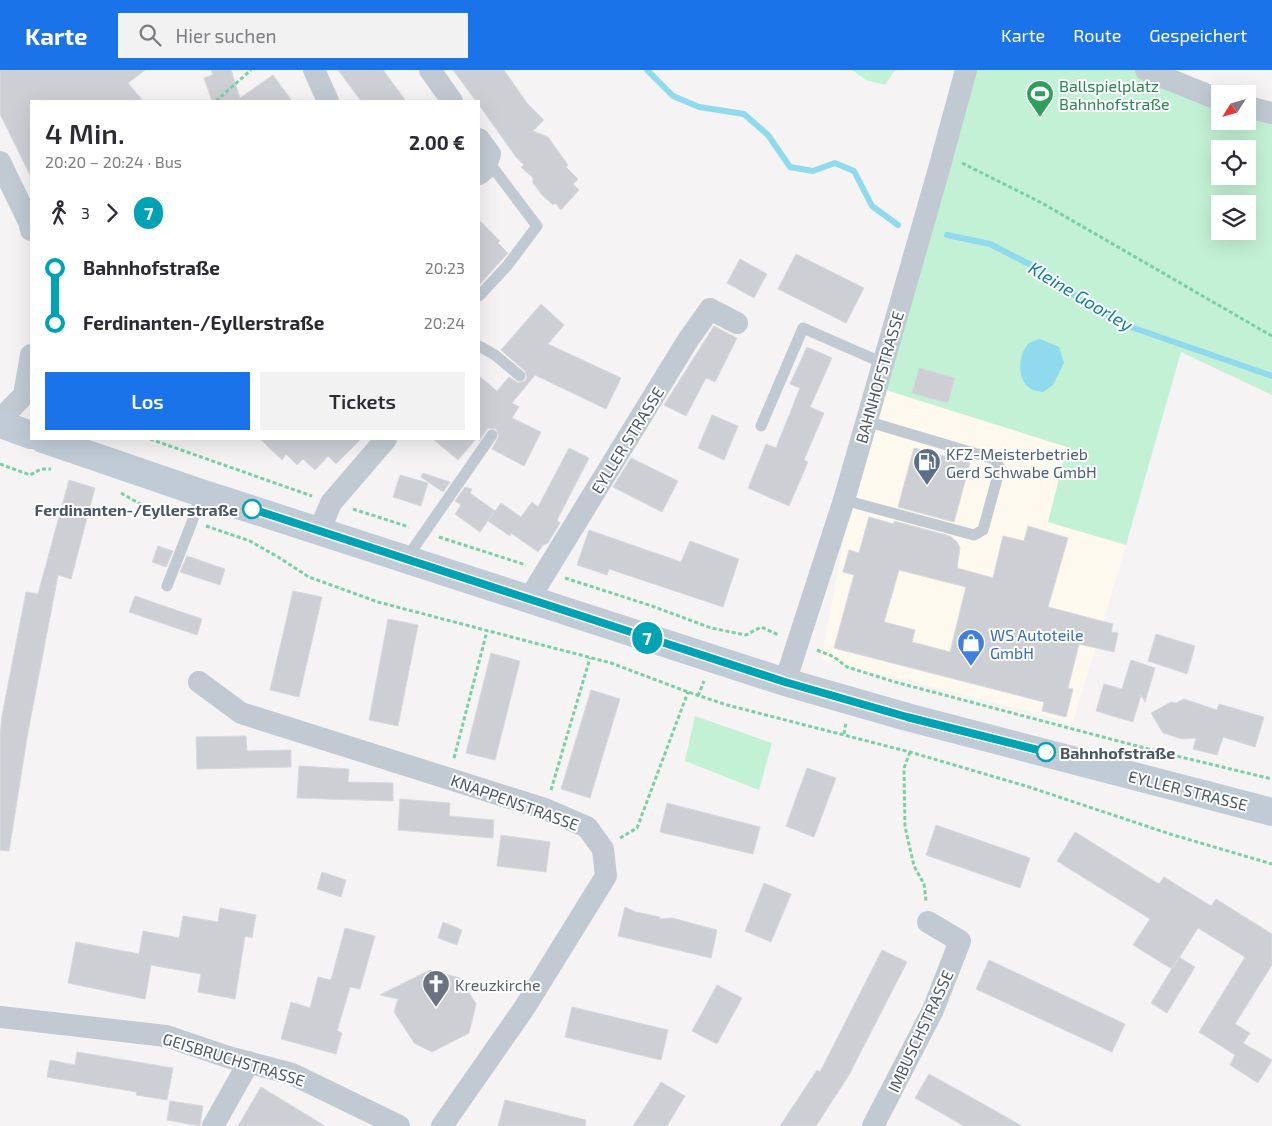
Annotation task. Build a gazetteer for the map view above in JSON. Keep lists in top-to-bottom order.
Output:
{
  "streets": {
    "main road": ["EYLLER STRASSE"],
    "street": [
      "BAHNHOFSTRASSE",
      "KNAPPENSTRASSE",
      "IMBUSCHSTRASSE",
      "GEISBRUCHSTRASSE"
    ]
  },
  "crossings": [
    ["BAHNHOFSTRASSE", "EYLLER STRASSE"]
  ],
  "water": ["Kleine Goorley"],
  "places": {
    "sports": ["Ballspielplatz Bahnhofstraße"],
    "fuel station": ["KFZ-Meisterbetrieb Gerd Schwabe GmbH"],
    "other": ["Ferdinanten-/Eyllerstraße", "Bahnhofstraße"],
    "shop": ["WS Autoteile GmbH"],
    "church": ["Kreuzkirche"]
  },
  "lines": ["bus line 7"],
  "north": "bottom left",
  "page": {
    "header": "Karte",
    "search": "Hier suchen",
    "nav": ["Karte", "Route", "Gespeichert"],
    "on_map": "7",
    "heading": ["4 Min.", "20:20 – 20:24 · Bus", "2.00 €"],
    "legs": ["3", "7"],
    "list": [
      {
        "name": "Bahnhofstraße",
        "value": "20:23"
      },
      {
        "name": "Ferdinanten-/Eyllerstraße",
        "value": "20:24"
      }
    ],
    "buttons": ["Los", "Tickets"]
  }
}
